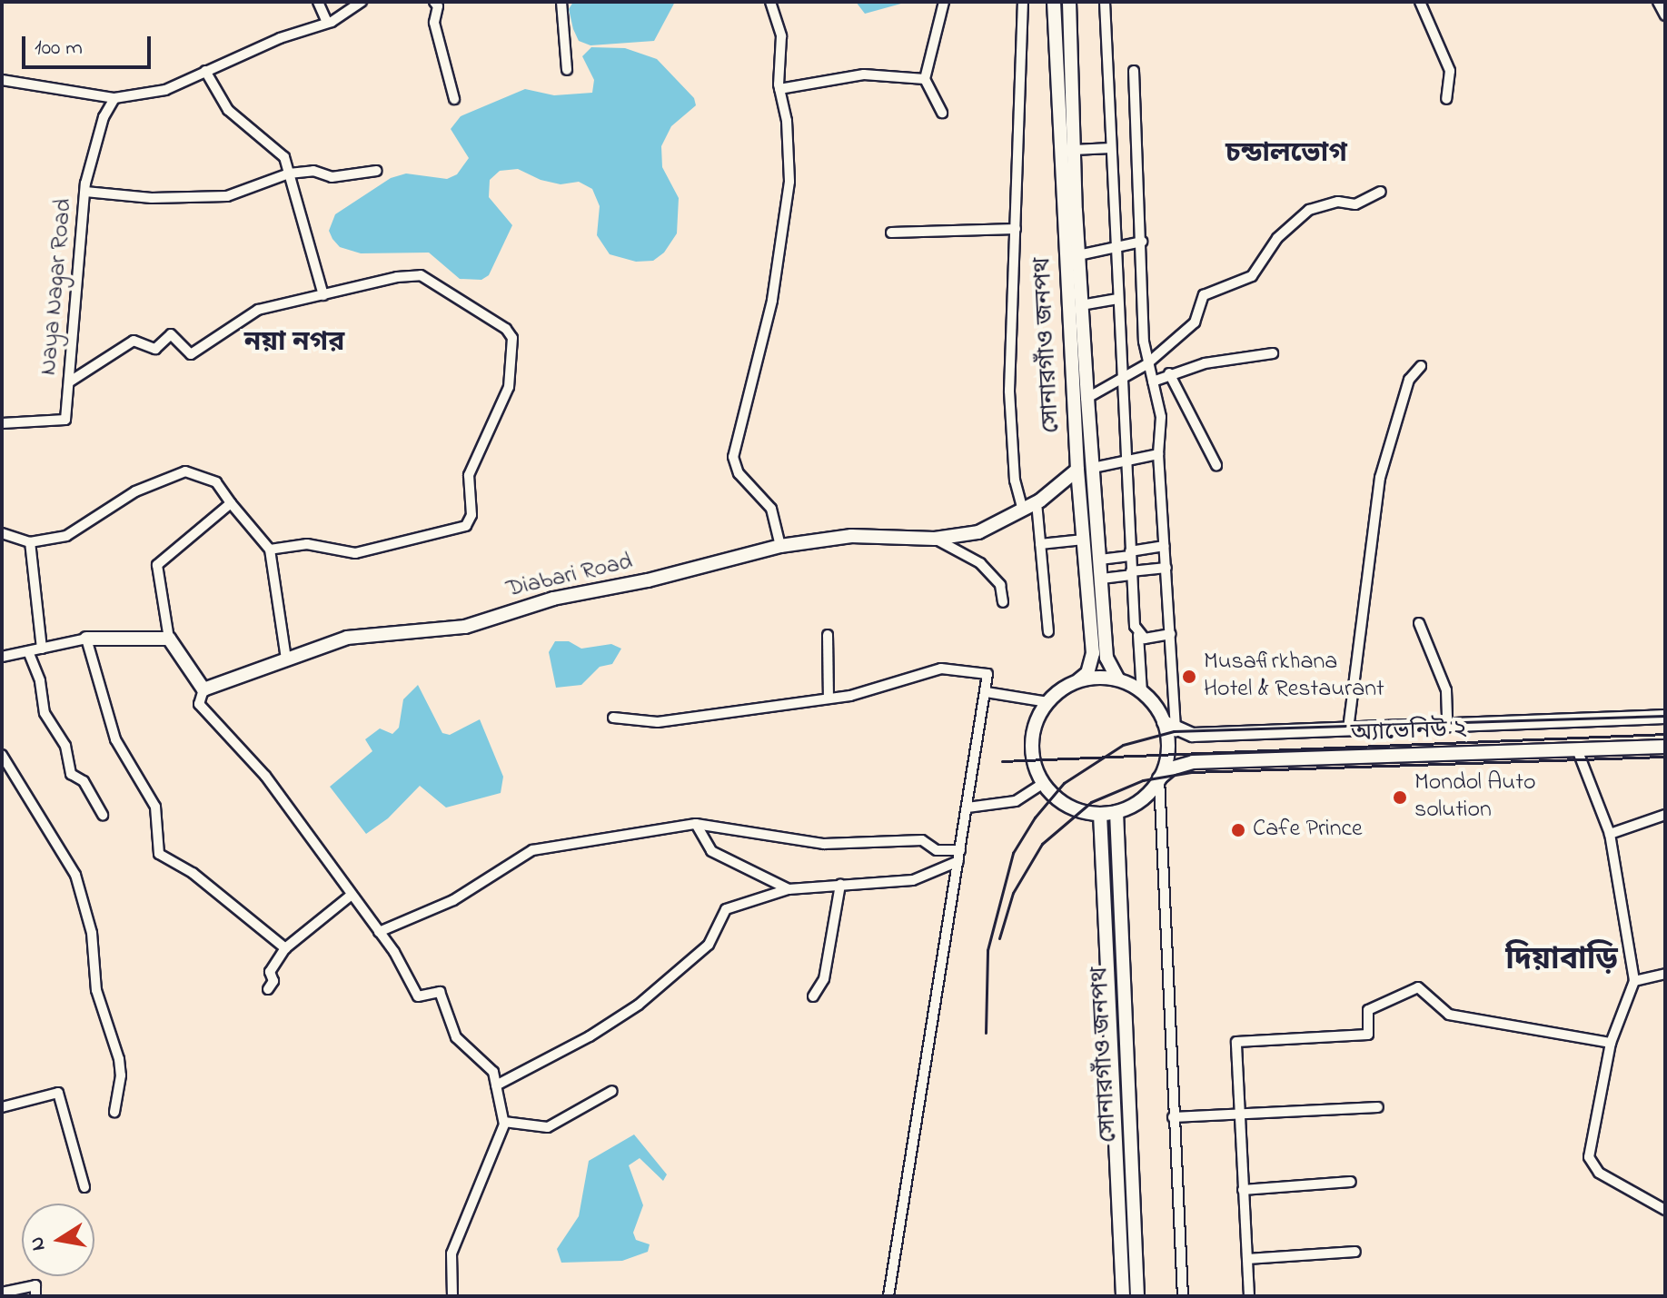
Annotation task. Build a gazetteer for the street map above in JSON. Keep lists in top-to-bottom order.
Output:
{
  "streets": {
    "main road": ["সোনারগাঁও জনপথ", "Diabari Road", "অ্যাভেনিউ ২"],
    "street": ["Naya Nagar Road"]
  },
  "crossings": [
    ["সোনারগাঁও জনপথ", "Diabari Road"],
    ["সোনারগাঁও জনপথ", "অ্যাভেনিউ ২"]
  ],
  "districts": ["চন্ডালভোগ", "নয়া নগর", "দিয়াবাড়ি"],
  "places": ["Musafirkhana Hotel & Restaurant", "Mondol Auto solution", "Cafe Prince"],
  "scale_bar": "100 m",
  "north": "left"
}
